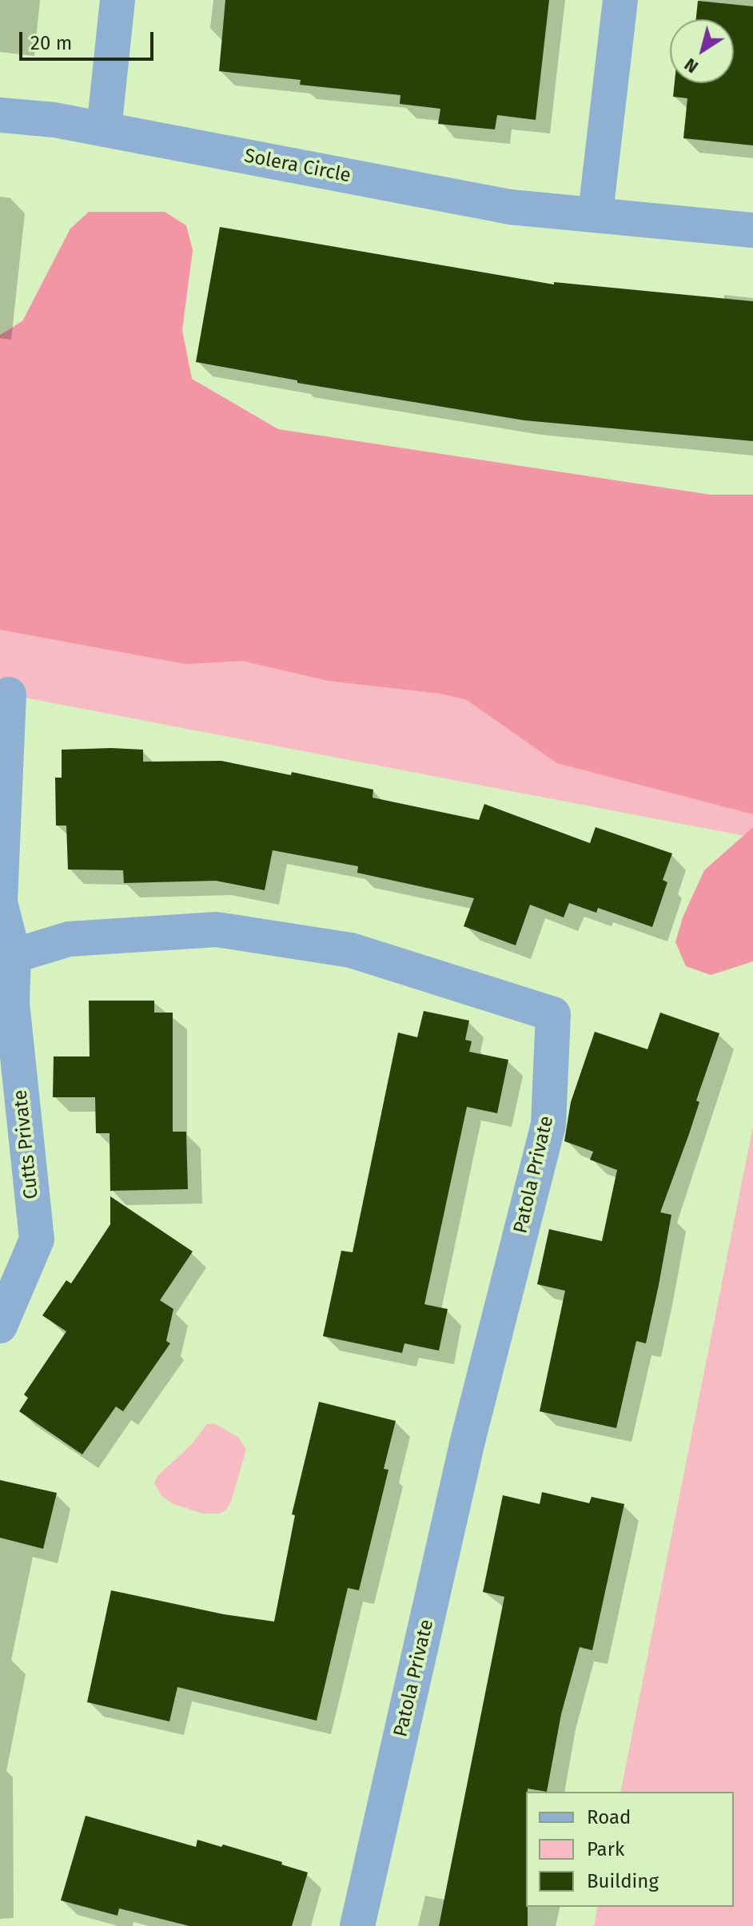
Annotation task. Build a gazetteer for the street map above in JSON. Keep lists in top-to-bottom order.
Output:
{
  "streets": {
    "street": ["Solera Circle", "Cutts Private", "Patola Private"]
  },
  "crossings": [
    ["Cutts Private", "Patola Private"]
  ],
  "legend": ["Road", "Park", "Building"],
  "scale_bar": "20 m",
  "north": "bottom left"
}
